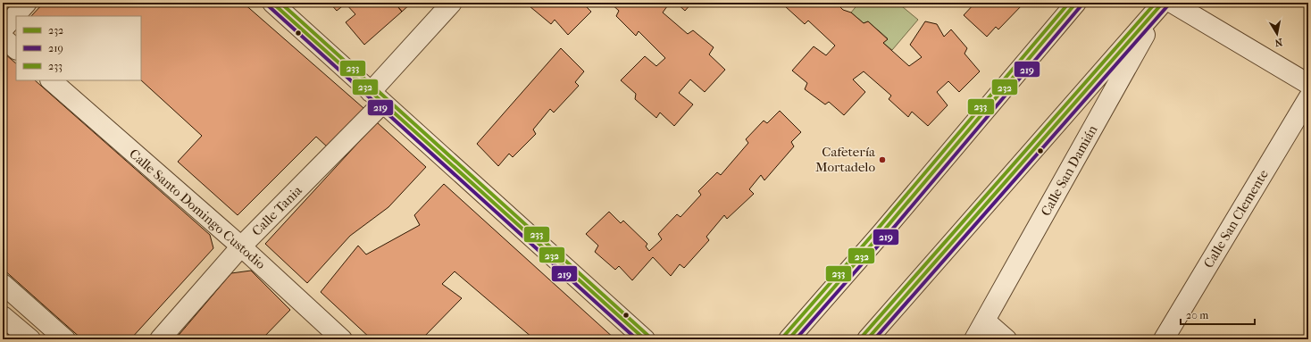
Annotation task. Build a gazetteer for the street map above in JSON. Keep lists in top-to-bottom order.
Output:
{
  "streets": {
    "street": [
      "Calle San Damián",
      "Calle Santo Domingo Custodio",
      "Calle Tania",
      "Calle San Clemente"
    ]
  },
  "crossings": [
    ["Calle Santo Domingo Custodio", "Calle Tania"]
  ],
  "places": ["Cafetería Mortadelo"],
  "lines": ["transit line 232", "transit line 233", "transit line 219"],
  "legend": ["232", "219", "233"],
  "scale_bar": "20 m",
  "north": "bottom"
}
